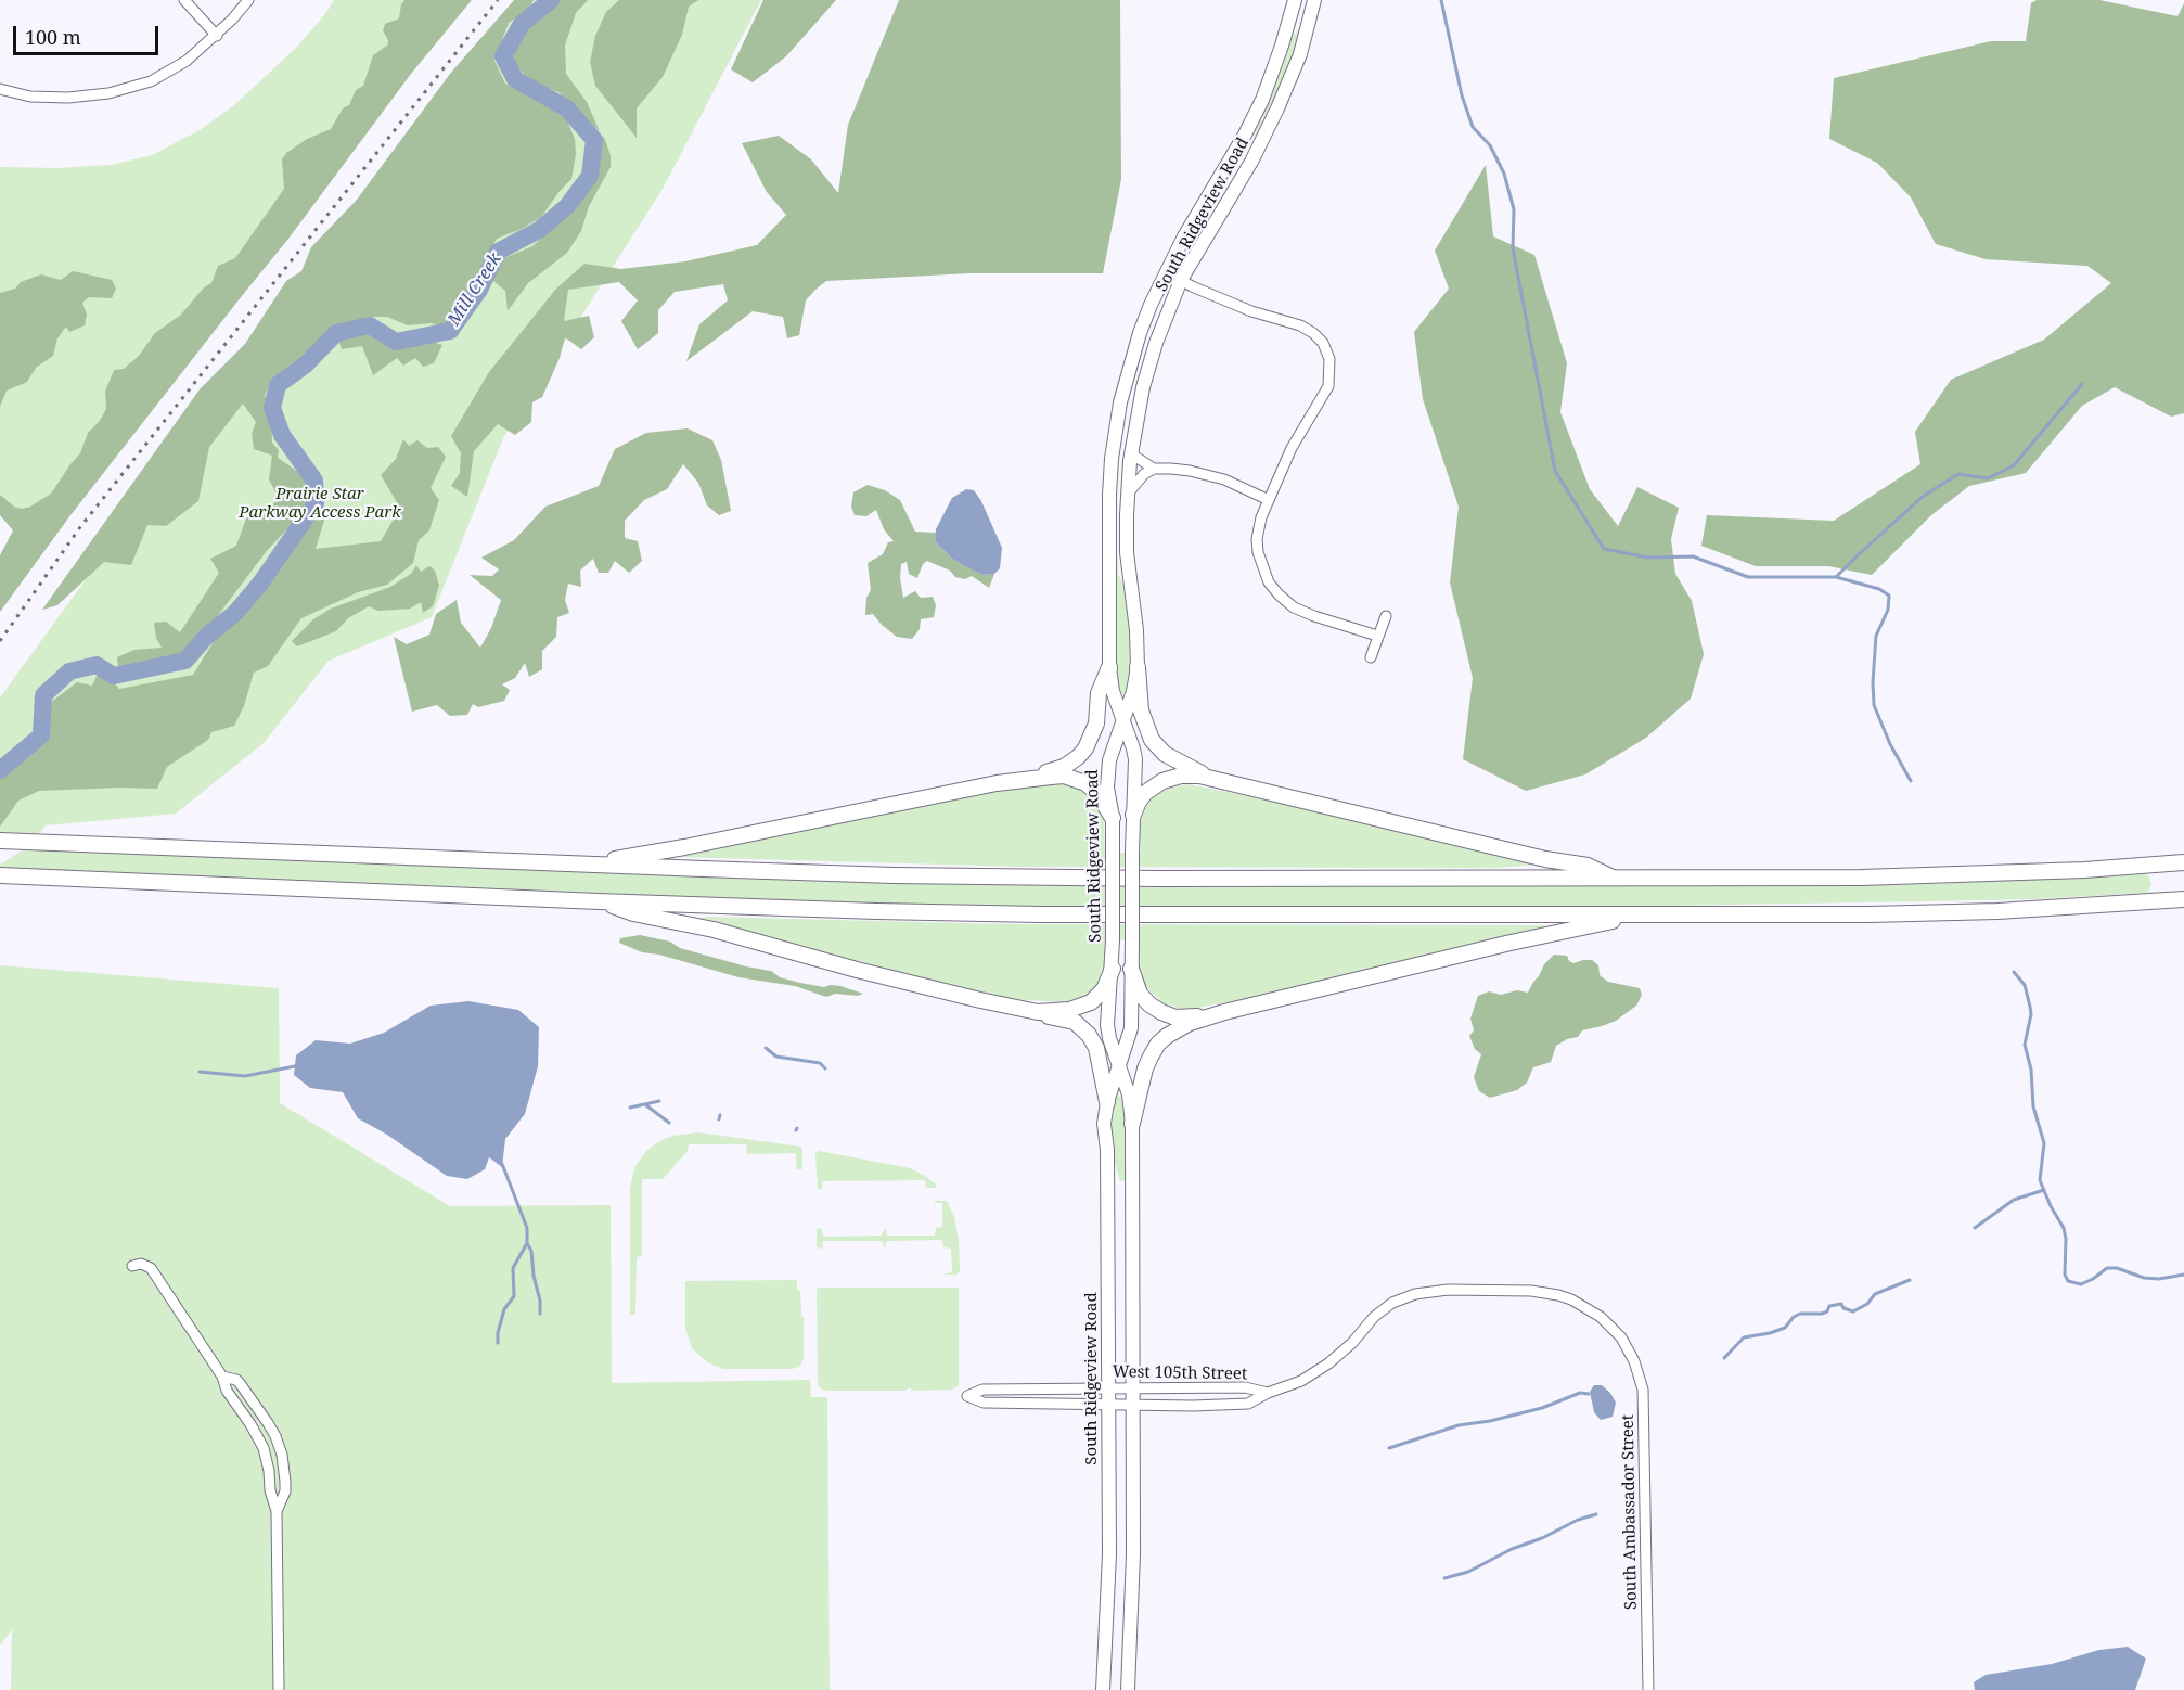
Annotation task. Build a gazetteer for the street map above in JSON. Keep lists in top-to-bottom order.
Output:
{
  "streets": {
    "main road": ["South Ridgeview Road"],
    "street": ["West 105th Street", "South Ambassador Street"]
  },
  "crossings": [
    ["South Ridgeview Road", "West 105th Street"],
    ["West 105th Street", "South Ambassador Street"]
  ],
  "water": ["Mill Creek"],
  "parks": ["Prairie Star Parkway Access Park"],
  "scale_bar": "100 m"
}
